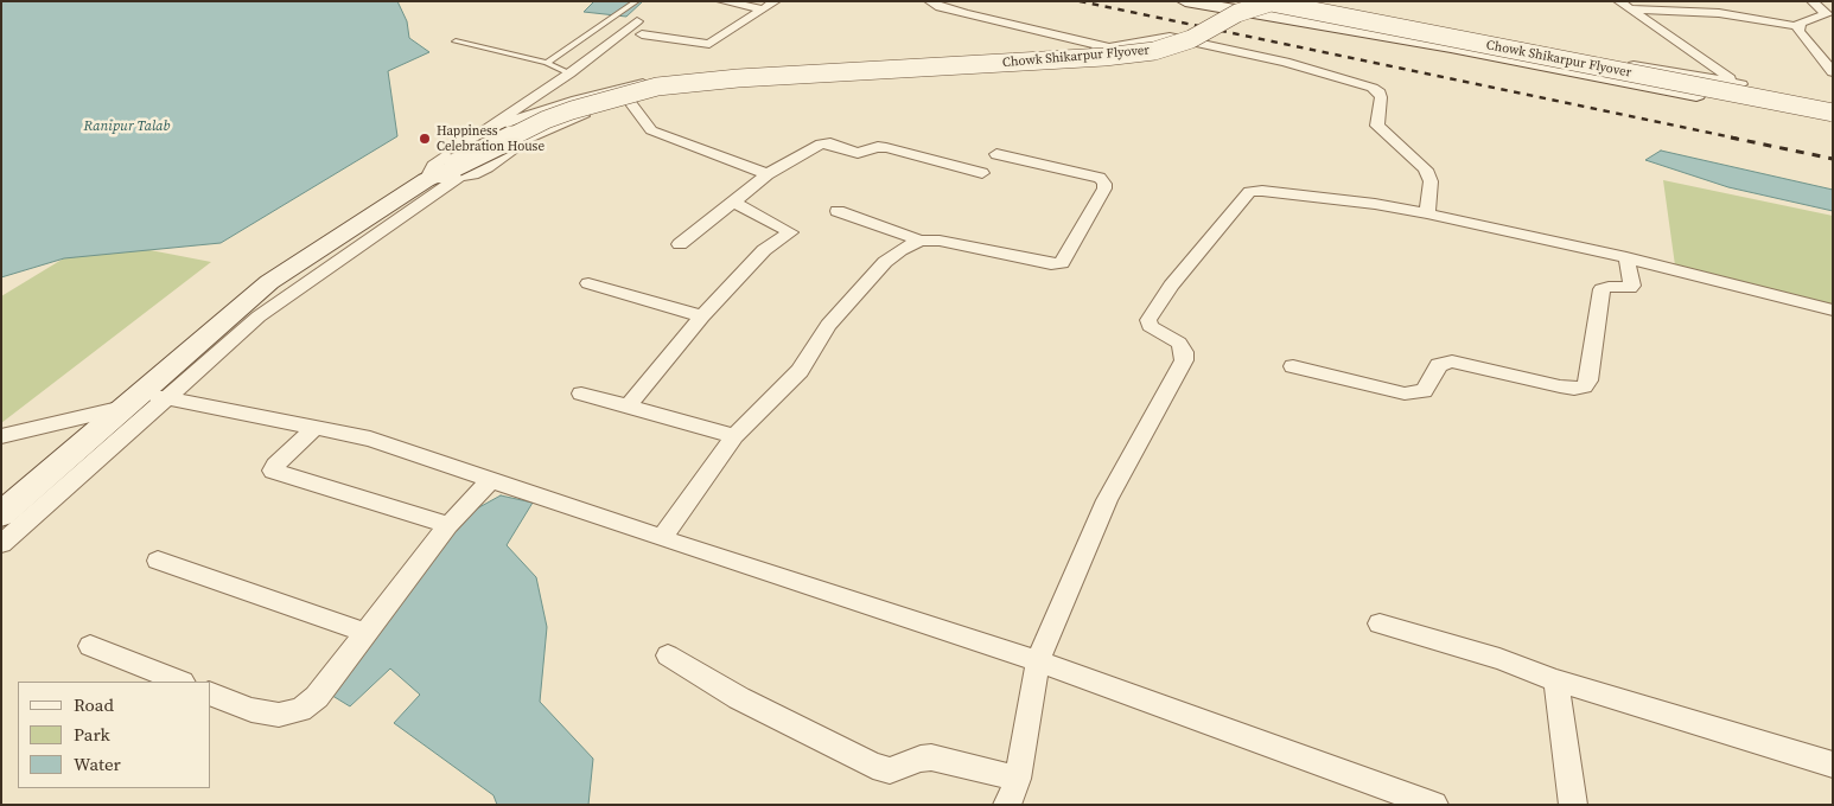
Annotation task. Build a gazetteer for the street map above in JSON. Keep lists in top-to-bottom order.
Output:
{
  "streets": {
    "main road": ["Chowk Shikarpur Flyover"]
  },
  "water": ["Ranipur Talab"],
  "places": ["Happiness Celebration House"],
  "legend": ["Road", "Park", "Water"]
}
